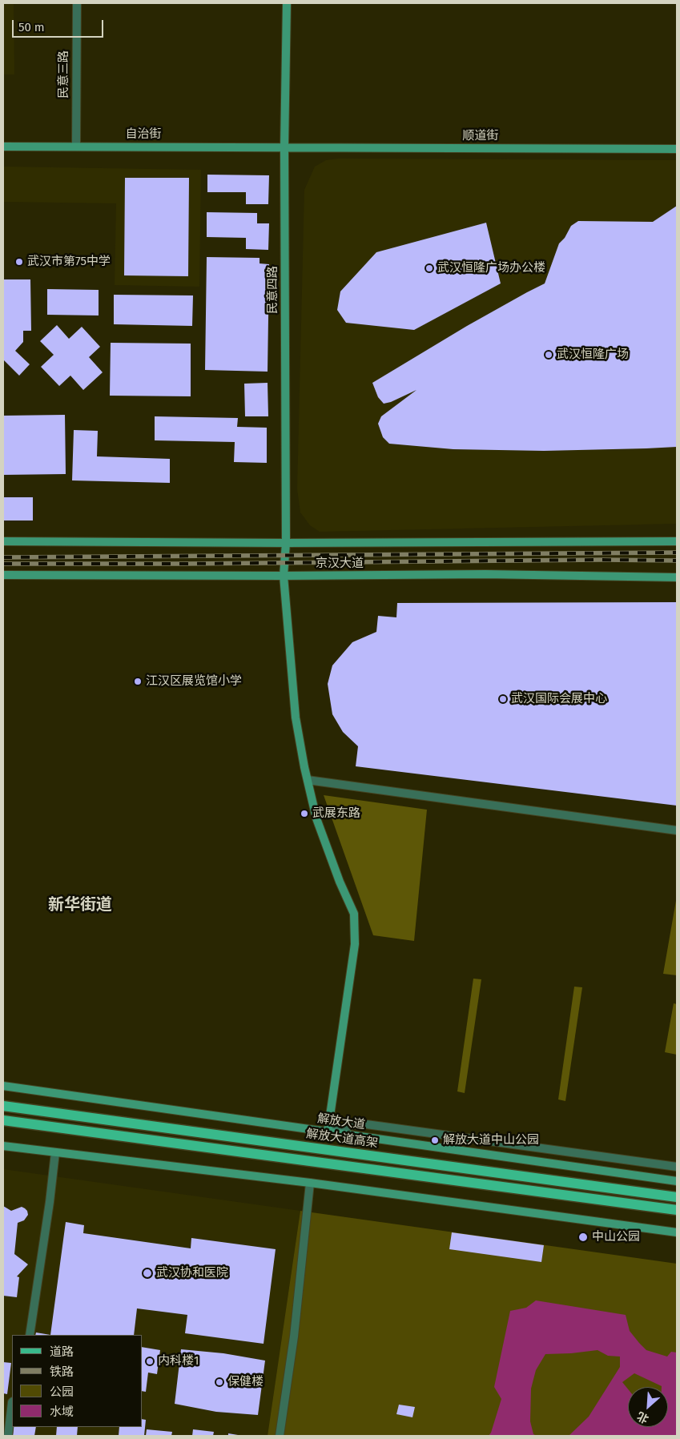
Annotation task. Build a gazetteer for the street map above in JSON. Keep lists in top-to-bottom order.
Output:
{
  "streets": {
    "main road": [
      "自治街",
      "顺道街",
      "民意四路",
      "京汉大道",
      "解放大道",
      "解放大道高架"
    ],
    "street": ["民意三路"]
  },
  "crossings": [
    ["民意三路", "自治街"],
    ["自治街", "顺道街"],
    ["自治街", "民意四路"],
    ["顺道街", "民意四路"],
    ["民意四路", "京汉大道"]
  ],
  "districts": ["新华街道"],
  "places": [
    "武汉市第75中学",
    "武汉恒隆广场办公楼",
    "武汉恒隆广场",
    "江汉区展览馆小学",
    "武汉国际会展中心",
    "武展东路",
    "解放大道中山公园",
    "中山公园",
    "武汉协和医院",
    "内科楼1",
    "保健楼"
  ],
  "legend": [
    "道路",
    "铁路",
    "公园",
    "水域"
  ],
  "scale_bar": "50 m",
  "north": "bottom left"
}
